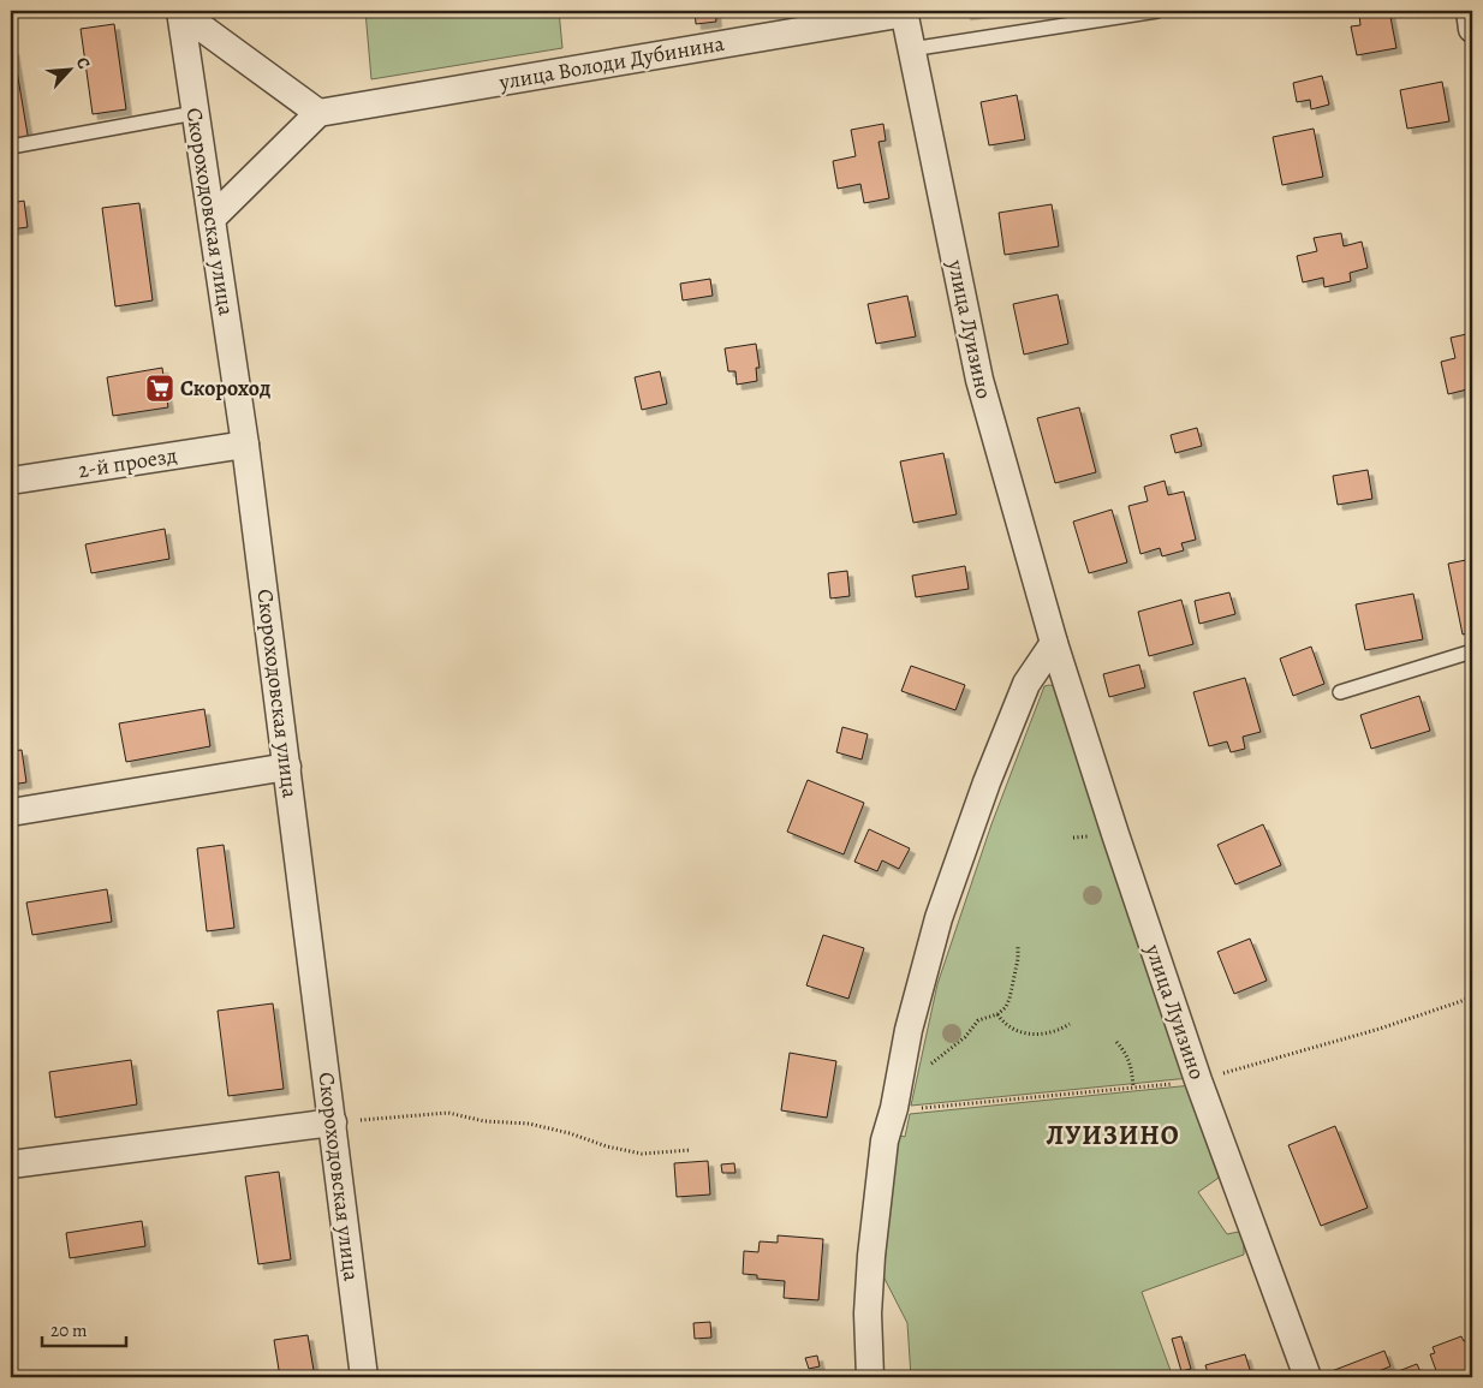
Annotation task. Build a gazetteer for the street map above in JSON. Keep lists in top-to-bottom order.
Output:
{
  "streets": {
    "street": [
      "улица Володи Дубинина",
      "Скороходовская улица",
      "улица Луизино",
      "2-й проезд"
    ]
  },
  "crossings": [
    ["улица Володи Дубинина", "улица Луизино"],
    ["Скороходовская улица", "2-й проезд"]
  ],
  "districts": ["ЛУИЗИНО"],
  "places": {
    "supermarket": ["Скороход"]
  },
  "scale_bar": "20 m",
  "north": "top right"
}
